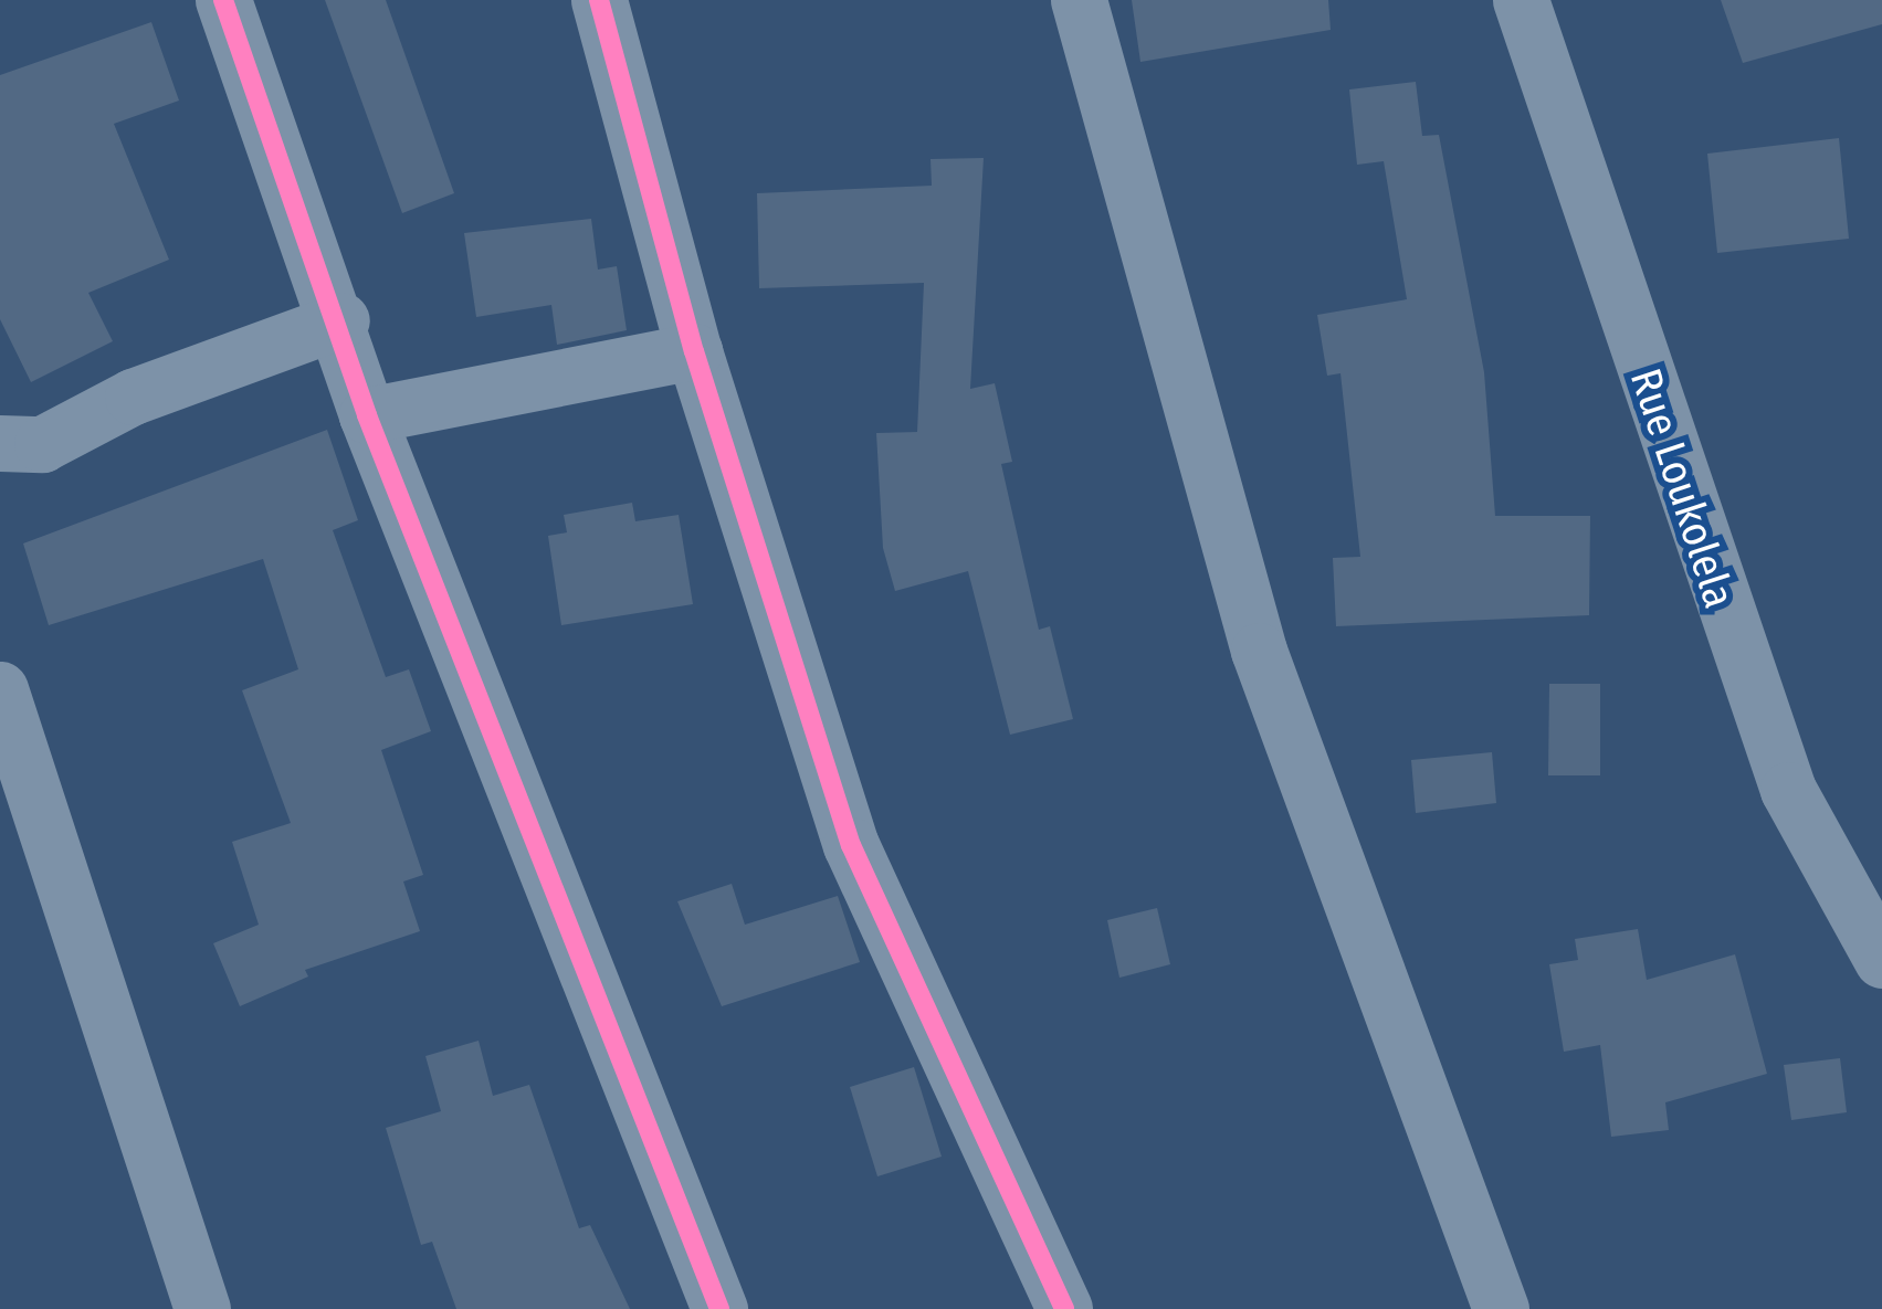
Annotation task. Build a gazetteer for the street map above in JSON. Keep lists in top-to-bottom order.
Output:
{
  "streets": {
    "street": ["Rue Loukolela"]
  }
}
